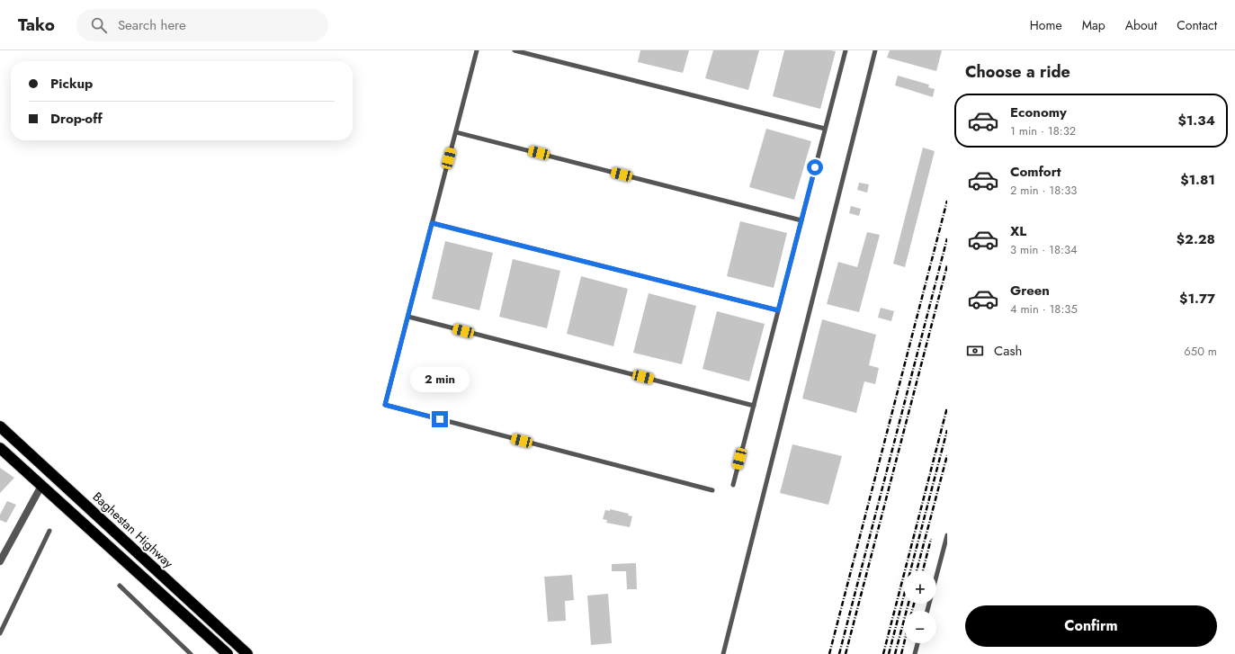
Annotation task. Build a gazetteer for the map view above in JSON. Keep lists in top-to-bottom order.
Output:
{
  "streets": {
    "highway": ["Baghestan Highway"]
  },
  "page": {
    "header": "Tako",
    "search": "Search here",
    "nav": [
      "Home",
      "Map",
      "About",
      "Contact"
    ],
    "heading": "Choose a ride",
    "banner": ["Pickup", "Drop-off"],
    "list": [
      {
        "name": "Economy",
        "note": "1 min · 18:32",
        "value": "$1.34"
      },
      {
        "name": "Comfort",
        "note": "2 min · 18:33",
        "value": "$1.81"
      },
      {
        "name": "XL",
        "note": "3 min · 18:34",
        "value": "$2.28"
      },
      {
        "name": "Green",
        "note": "4 min · 18:35",
        "value": "$1.77"
      }
    ],
    "pay": ["Cash", "650 m"],
    "bubble": "2 min",
    "map_buttons": ["+", "−"],
    "buttons": "Confirm"
  }
}
